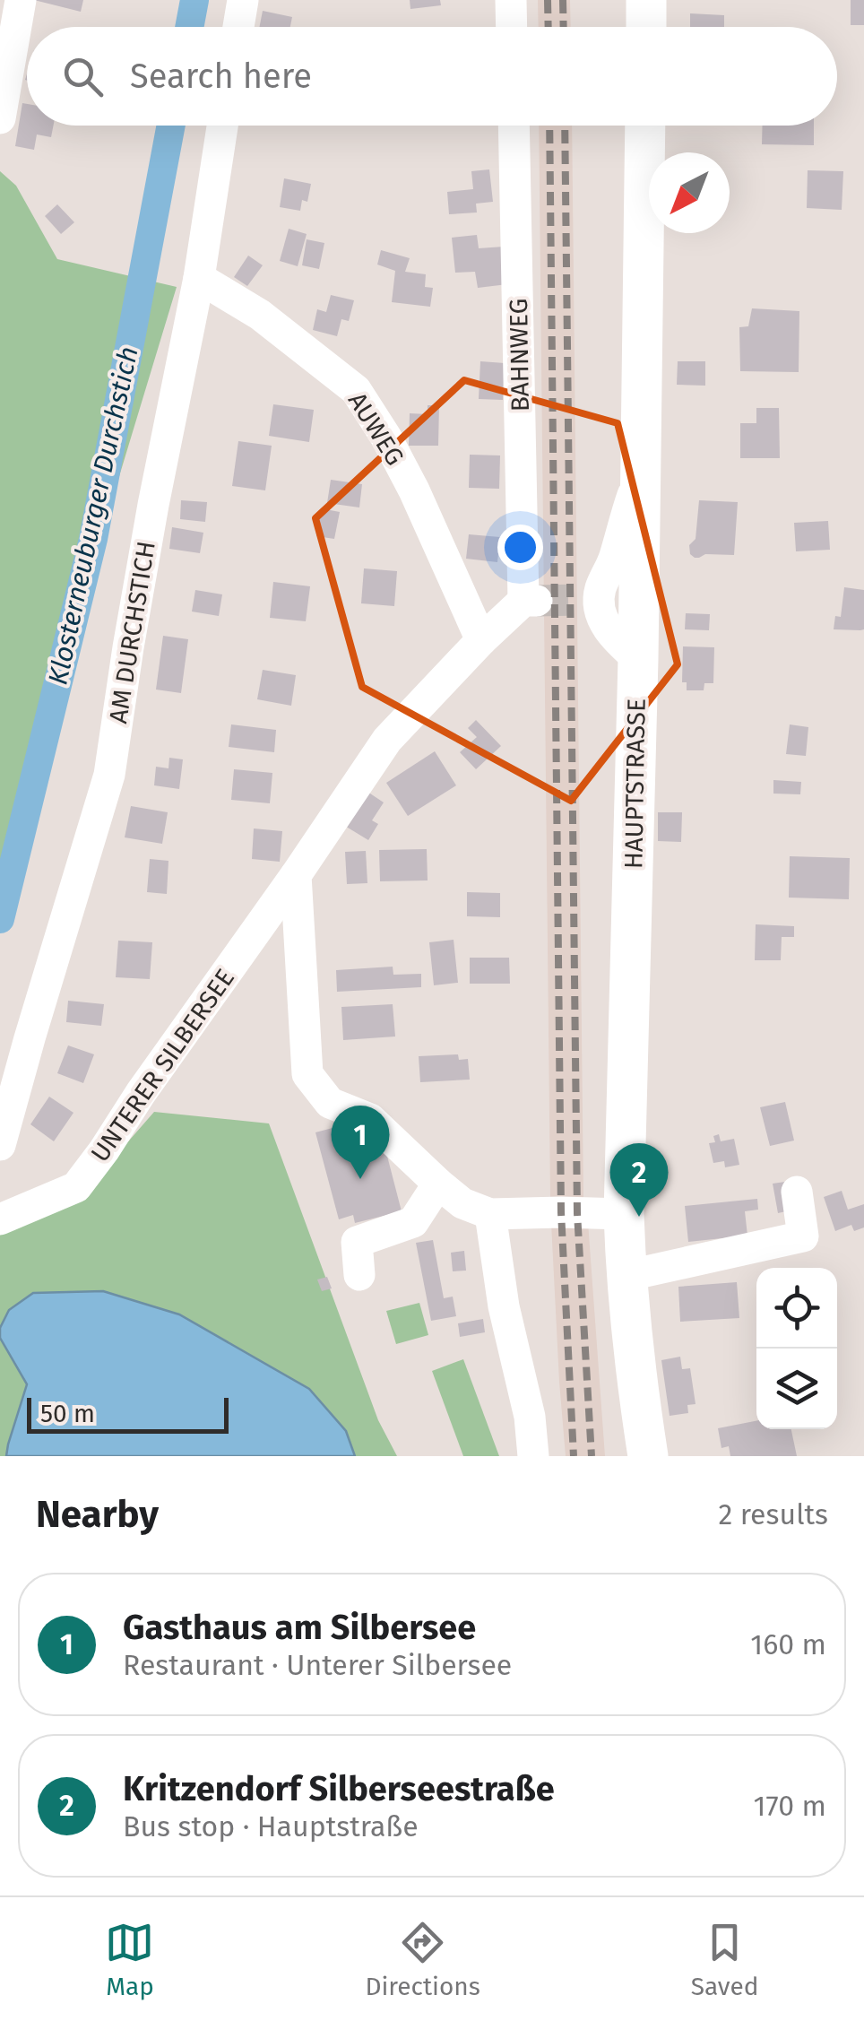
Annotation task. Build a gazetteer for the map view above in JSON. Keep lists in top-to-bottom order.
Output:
{
  "streets": {
    "main road": ["HAUPTSTRASSE"],
    "street": [
      "BAHNWEG",
      "AUWEG",
      "AM DURCHSTICH",
      "UNTERER SILBERSEE"
    ]
  },
  "crossings": [
    ["BAHNWEG", "UNTERER SILBERSEE"],
    ["AUWEG", "AM DURCHSTICH"],
    ["AUWEG", "UNTERER SILBERSEE"]
  ],
  "water": ["Klosterneuburger Durchstich"],
  "scale_bar": "50 m",
  "north": "bottom left",
  "page": {
    "search": "Search here",
    "pins": ["1", "2"],
    "scale": "50 m",
    "heading": ["Nearby", "2 results"],
    "list": [
      {
        "mark": "1",
        "name": "Gasthaus am Silbersee",
        "note": "Restaurant · Unterer Silbersee",
        "value": "160 m"
      },
      {
        "mark": "2",
        "name": "Kritzendorf Silberseestraße",
        "note": "Bus stop · Hauptstraße",
        "value": "170 m"
      }
    ],
    "nav": ["Map", "Directions", "Saved"]
  }
}
